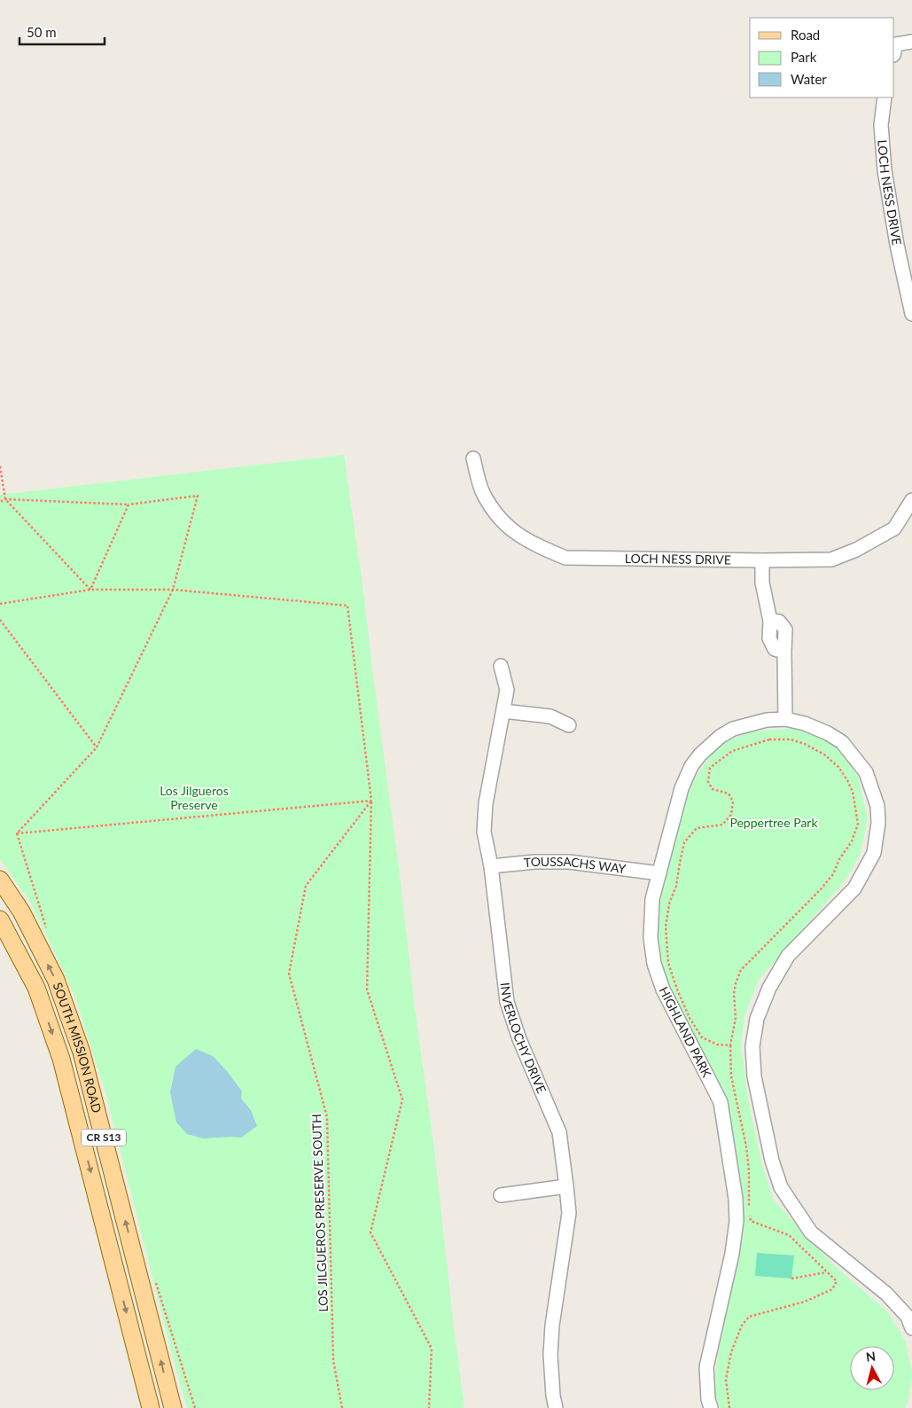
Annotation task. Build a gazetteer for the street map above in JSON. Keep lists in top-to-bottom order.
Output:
{
  "streets": {
    "main road": ["SOUTH MISSION ROAD", "CR S13"],
    "street": [
      "LOCH NESS DRIVE",
      "TOUSSACHS WAY",
      "HIGHLAND PARK",
      "INVERLOCHY DRIVE"
    ],
    "path": ["LOS JILGUEROS PRESERVE SOUTH"]
  },
  "crossings": [
    ["TOUSSACHS WAY", "HIGHLAND PARK"],
    ["TOUSSACHS WAY", "INVERLOCHY DRIVE"]
  ],
  "parks": ["Los Jilgueros Preserve", "Peppertree Park"],
  "legend": ["Road", "Park", "Water"],
  "scale_bar": "50 m",
  "north": "top"
}
